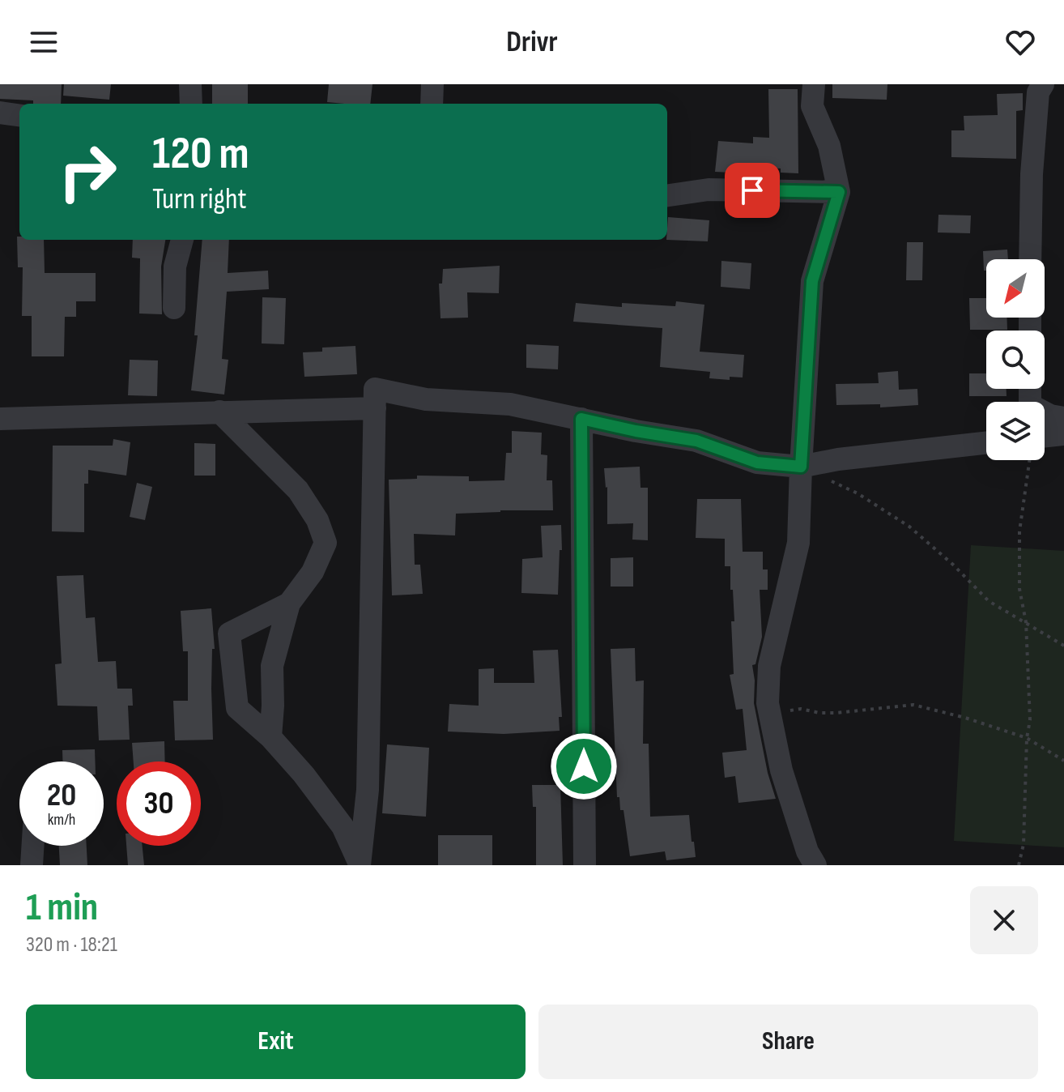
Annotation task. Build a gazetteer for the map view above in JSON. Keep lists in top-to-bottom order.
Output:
{
  "north": "bottom left",
  "page": {
    "header": "Drivr",
    "turn": ["120 m", "Turn right"],
    "speed": "20 km/h",
    "limit": "30",
    "heading": ["1 min", "320 m · 18:21"],
    "buttons": ["Exit", "Share"]
  }
}
